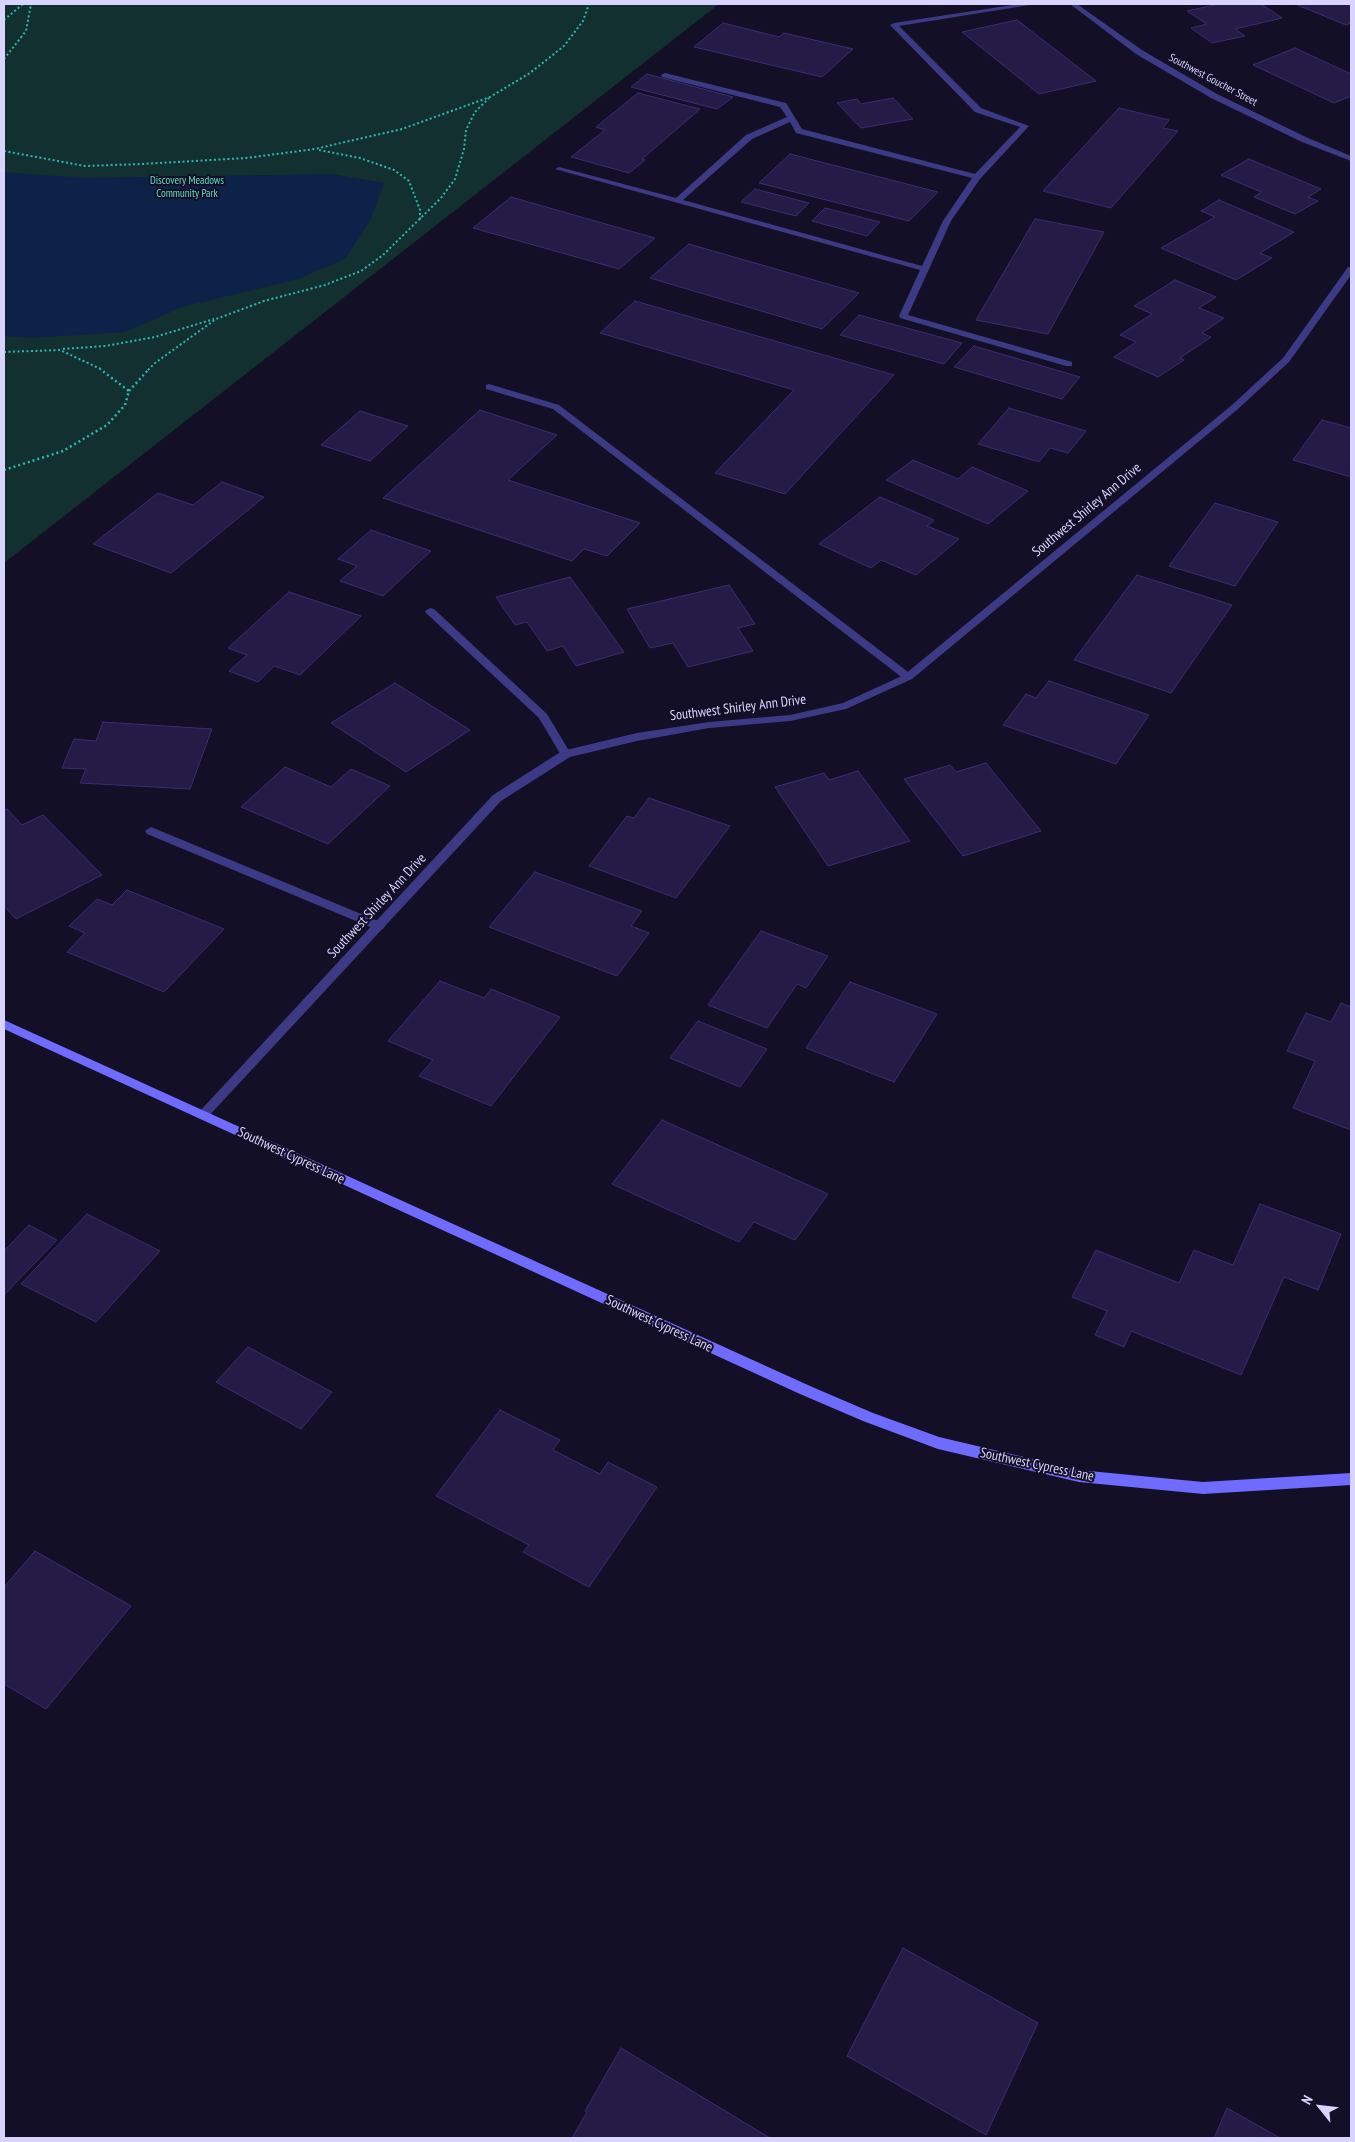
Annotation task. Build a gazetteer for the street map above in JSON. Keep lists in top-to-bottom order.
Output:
{
  "streets": {
    "main road": ["Southwest Cypress Lane"],
    "street": ["Southwest Goucher Street", "Southwest Shirley Ann Drive"]
  },
  "crossings": [
    ["Southwest Shirley Ann Drive", "Southwest Cypress Lane"]
  ],
  "parks": ["Discovery Meadows Community Park"],
  "north": "top left"
}
